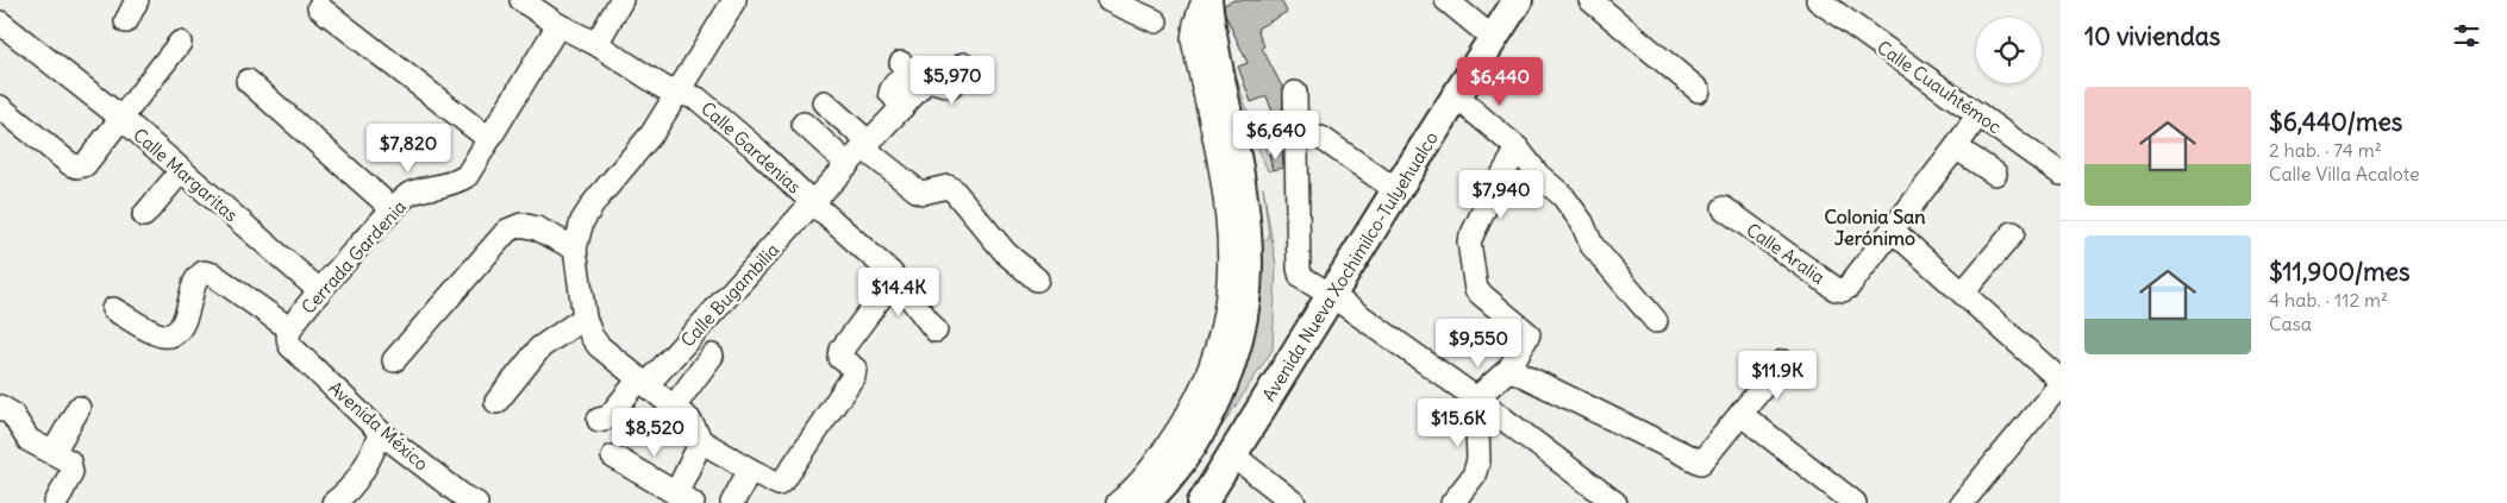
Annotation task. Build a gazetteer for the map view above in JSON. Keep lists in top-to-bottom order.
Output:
{
  "streets": {
    "main road": ["Avenida Nueva Xochimilco-Tulyehualco"],
    "street": [
      "Calle Cuauhtémoc",
      "Calle Gardenias",
      "Calle Margaritas",
      "Calle Aralia",
      "Cerrada Gardenia",
      "Calle Bugambilia",
      "Avenida México"
    ]
  },
  "crossings": [
    ["Calle Cuauhtémoc", "Calle Aralia"],
    ["Calle Gardenias", "Cerrada Gardenia"],
    ["Calle Gardenias", "Calle Bugambilia"],
    ["Calle Margaritas", "Cerrada Gardenia"],
    ["Cerrada Gardenia", "Avenida México"]
  ],
  "districts": ["Colonia San Jerónimo"],
  "page": {
    "heading": "10 viviendas",
    "price": [
      "$5,970",
      "$6,440",
      "$6,640",
      "$7,820",
      "$7,940",
      "$14.4K",
      "$9,550",
      "$11.9K",
      "$15.6K",
      "$8,520"
    ],
    "list": [
      {
        "name": "$6,440/mes",
        "note": "2 hab. · 74 m² · Calle Villa Acalote"
      },
      {
        "name": "$11,900/mes",
        "note": "4 hab. · 112 m² · Casa"
      }
    ]
  }
}
